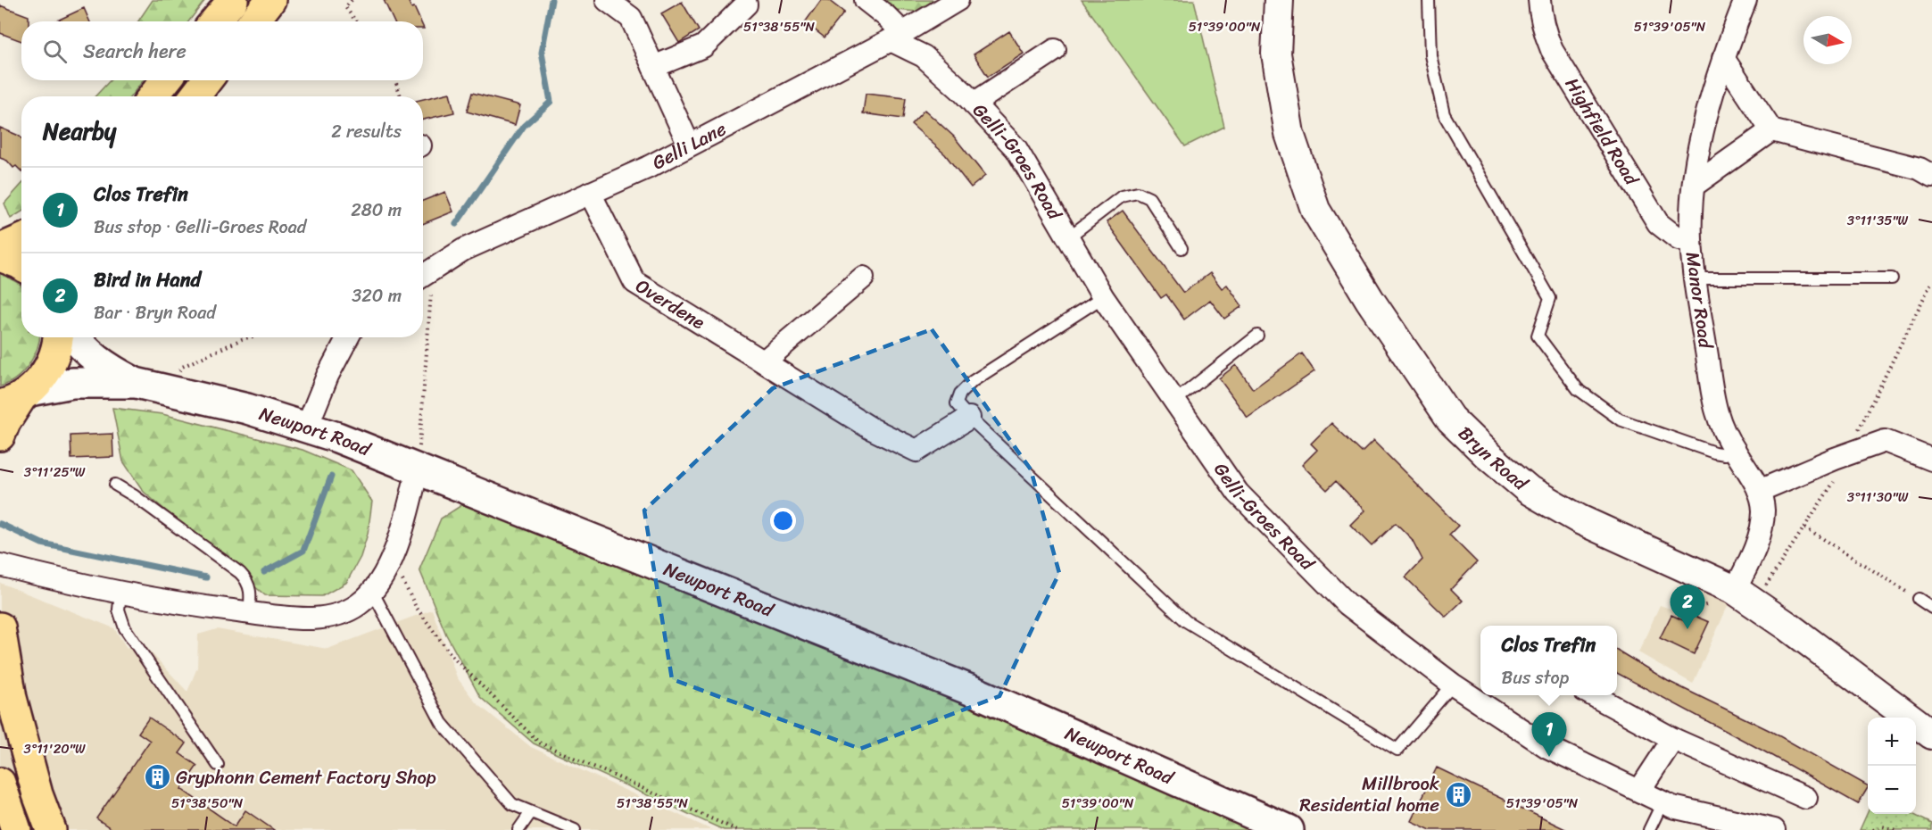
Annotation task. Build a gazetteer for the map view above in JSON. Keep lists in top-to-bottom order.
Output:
{
  "streets": {
    "main road": ["Newport Road"],
    "street": [
      "Highfield Road",
      "Gelli Lane",
      "Gelli-Groes Road",
      "Manor Road",
      "Overdene",
      "Bryn Road"
    ]
  },
  "crossings": [
    ["Highfield Road", "Manor Road"],
    ["Gelli Lane", "Gelli-Groes Road"],
    ["Gelli Lane", "Overdene"],
    ["Manor Road", "Bryn Road"]
  ],
  "places": {
    "building": ["Gryphonn Cement Factory Shop", "Millbrook Residential home"]
  },
  "north": "right",
  "page": {
    "search": "Search here",
    "heading": ["Nearby", "2 results"],
    "list": [
      {
        "mark": "1",
        "name": "Clos Trefin",
        "note": "Bus stop · Gelli-Groes Road",
        "value": "280 m"
      },
      {
        "mark": "2",
        "name": "Bird in Hand",
        "note": "Bar · Bryn Road",
        "value": "320 m"
      }
    ],
    "pins": ["2", "1"],
    "popup": ["Clos Trefin", "Bus stop"],
    "map_buttons": ["+", "−"]
  },
  "coordinates": [
    "51°39'00\"N",
    "51°38'55\"N",
    "51°39'05\"N",
    "3°11'35\"W",
    "3°11'25\"W",
    "3°11'30\"W",
    "3°11'20\"W",
    "51°38'50\"N"
  ]
}
